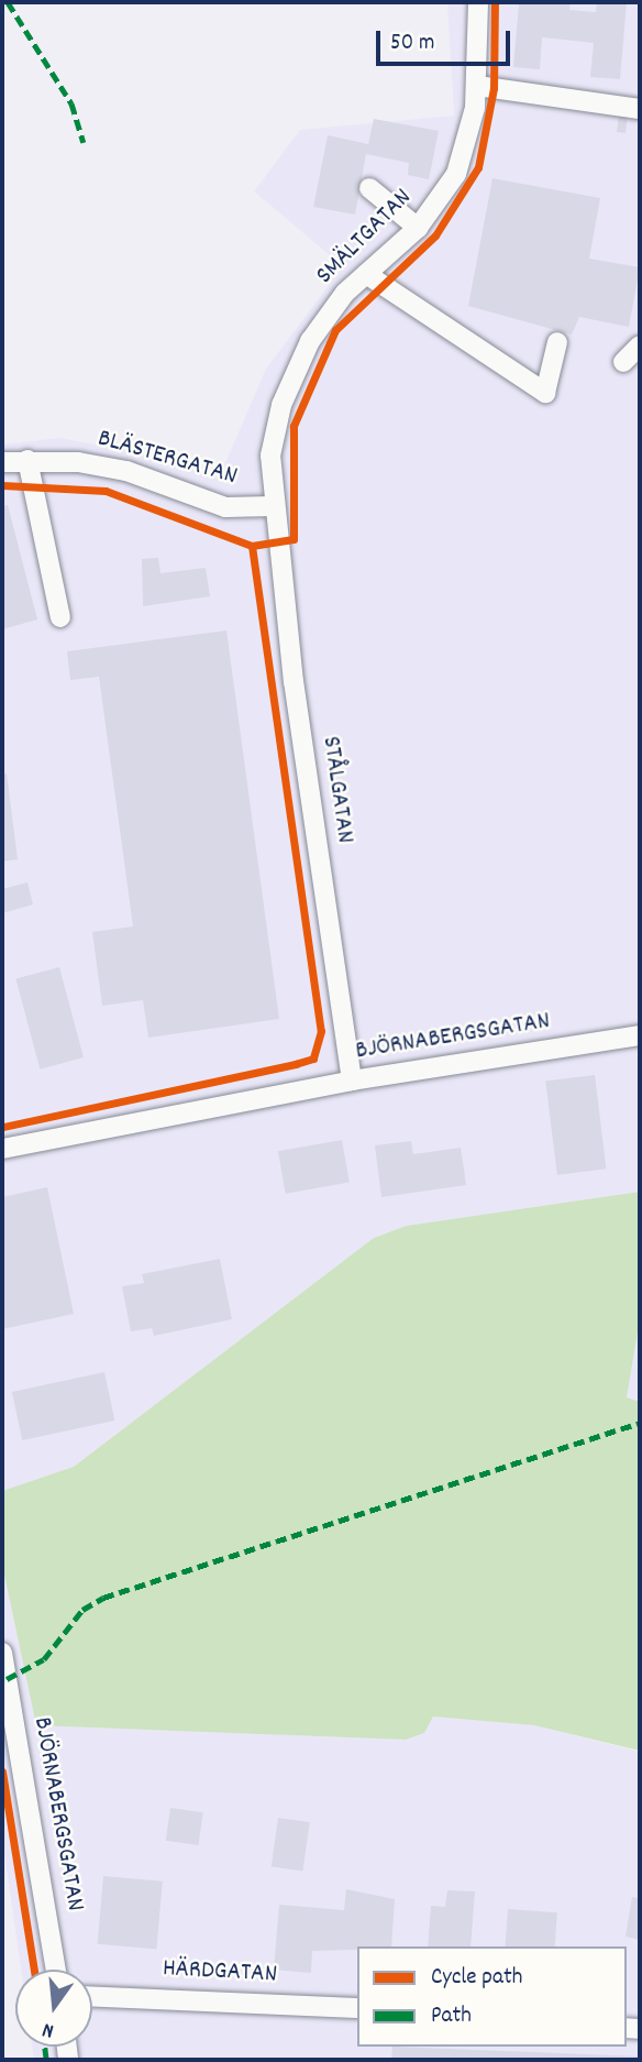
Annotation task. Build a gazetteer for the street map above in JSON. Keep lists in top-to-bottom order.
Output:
{
  "streets": {
    "street": [
      "SMÄLTGATAN",
      "BLÄSTERGATAN",
      "STÅLGATAN",
      "BJÖRNABERGSGATAN",
      "HÄRDGATAN"
    ]
  },
  "crossings": [
    ["SMÄLTGATAN", "BLÄSTERGATAN"],
    ["SMÄLTGATAN", "STÅLGATAN"],
    ["BLÄSTERGATAN", "STÅLGATAN"],
    ["STÅLGATAN", "BJÖRNABERGSGATAN"]
  ],
  "legend": ["Cycle path", "Path"],
  "scale_bar": "50 m",
  "north": "bottom"
}
